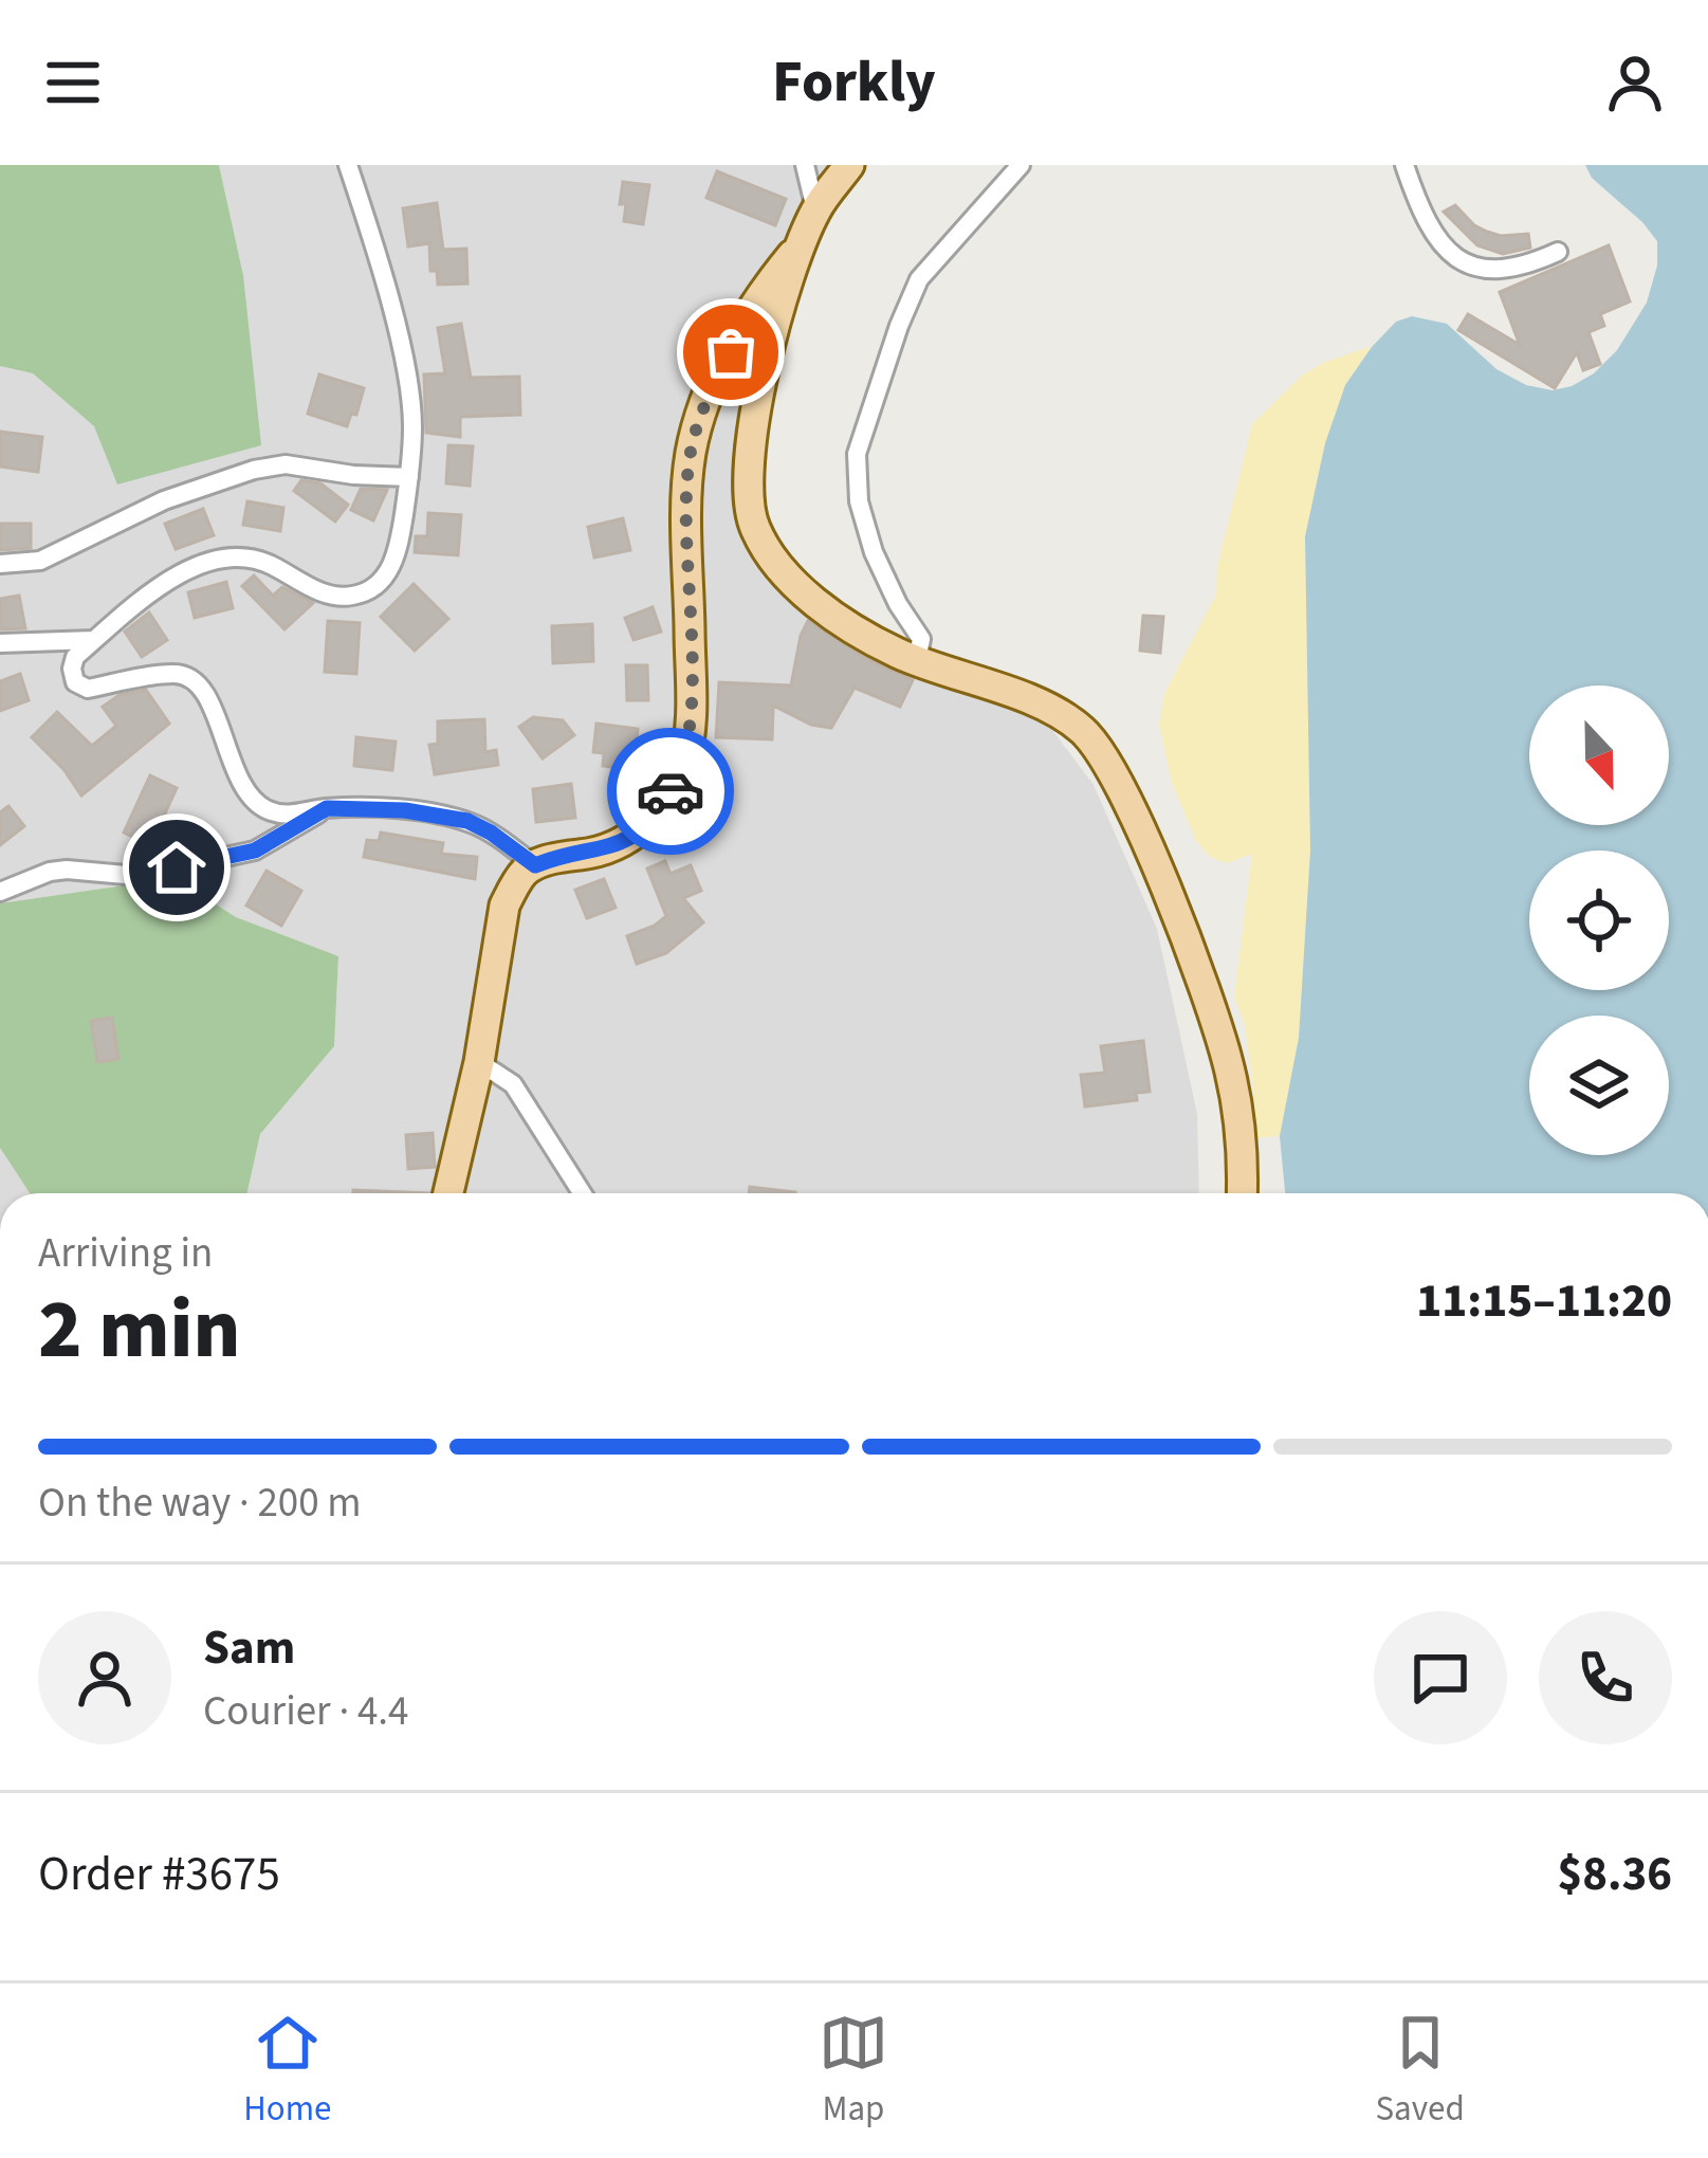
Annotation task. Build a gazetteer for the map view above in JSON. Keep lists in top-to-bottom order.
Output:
{
  "north": "bottom",
  "page": {
    "header": "Forkly",
    "heading": ["2 min", "Arriving in", "11:15–11:20"],
    "panel": [
      "Sam",
      "Courier · 4.4",
      "Order #3675",
      "$8.36"
    ],
    "bar": "On the way · 200 m",
    "tabs": ["Home", "Map", "Saved"]
  }
}
